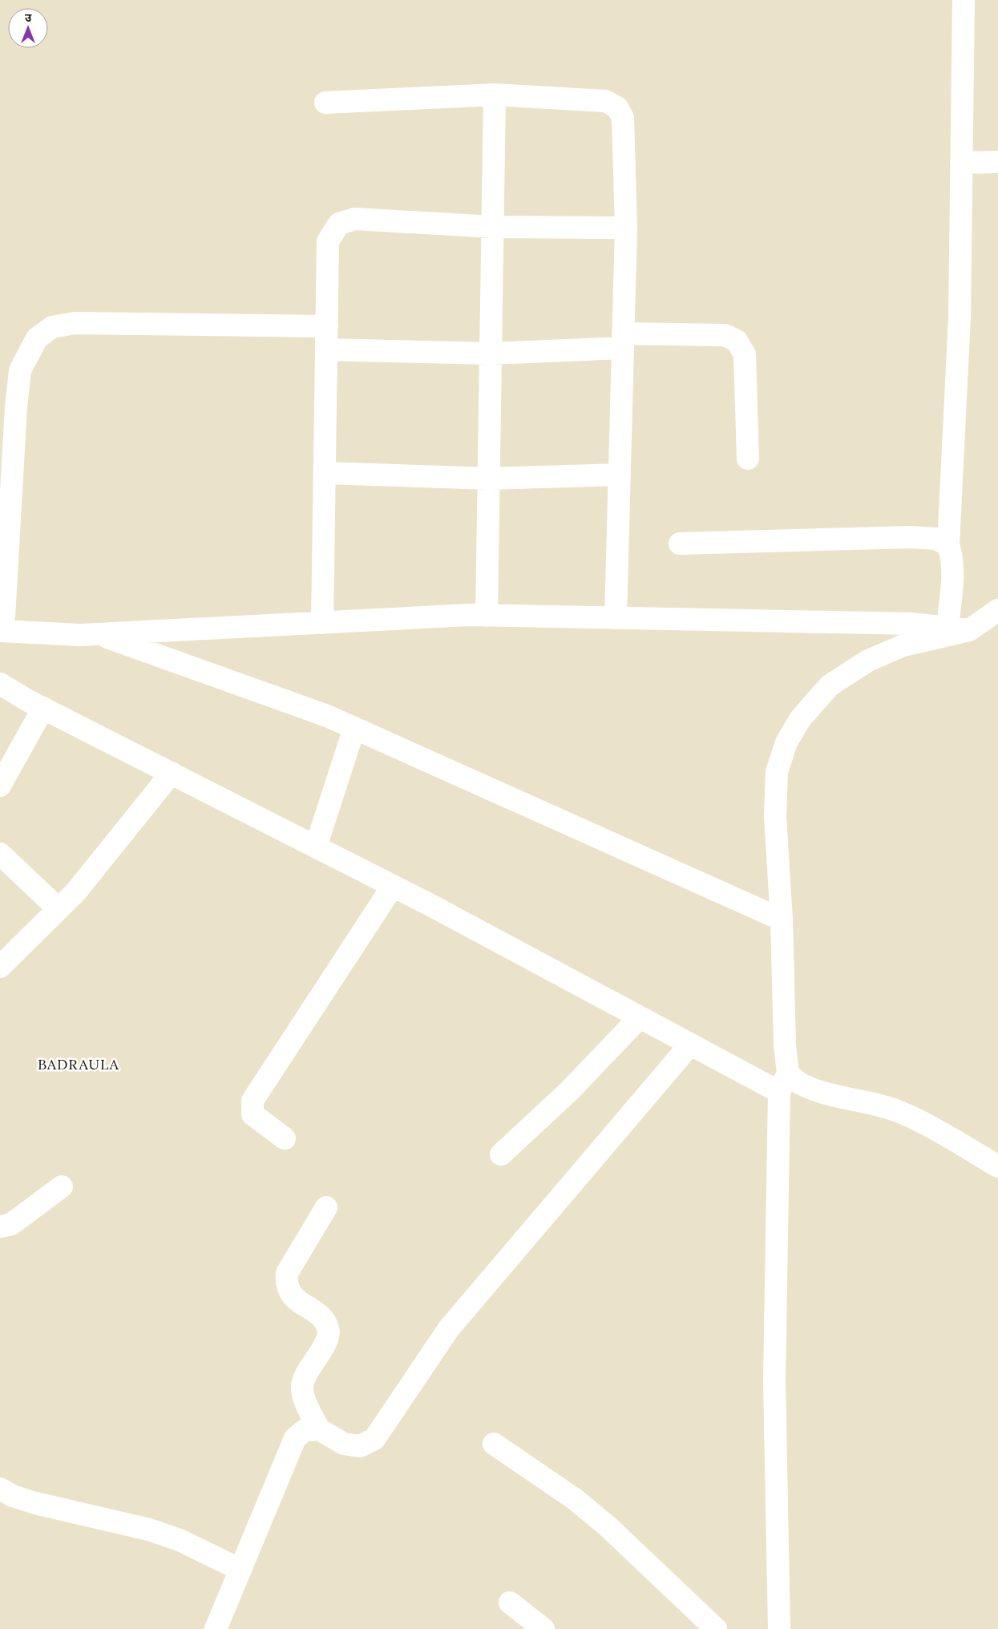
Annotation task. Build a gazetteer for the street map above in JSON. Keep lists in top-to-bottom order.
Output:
{
  "districts": ["BADRAULA"],
  "north": "top"
}
